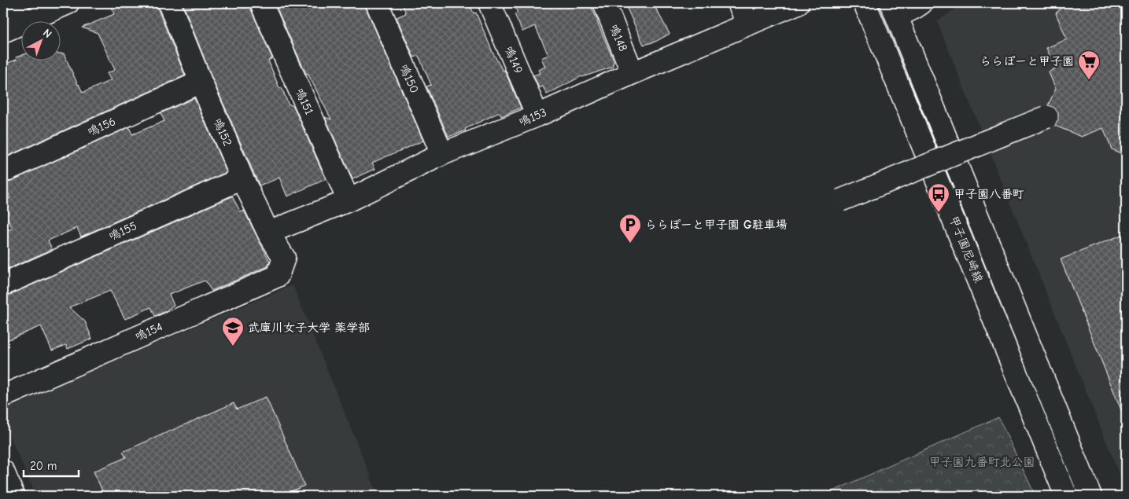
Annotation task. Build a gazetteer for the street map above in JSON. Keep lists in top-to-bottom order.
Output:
{
  "streets": {
    "street": [
      "鳴148",
      "鳴149",
      "鳴150",
      "鳴151",
      "鳴153",
      "鳴156",
      "鳴152",
      "鳴155",
      "甲子園尼崎線",
      "鳴154"
    ]
  },
  "crossings": [
    ["鳴148", "鳴153"],
    ["鳴149", "鳴153"],
    ["鳴150", "鳴153"],
    ["鳴151", "鳴153"],
    ["鳴153", "鳴152"],
    ["鳴156", "鳴152"],
    ["鳴152", "鳴155"],
    ["鳴152", "鳴154"]
  ],
  "parks": ["甲子園九番町北公園"],
  "places": {
    "supermarket": ["ららぽーと甲子園"],
    "bus stop": ["甲子園八番町"],
    "parking": ["ららぽーと甲子園 G駐車場"],
    "school or university": ["武庫川女子大学 薬学部"]
  },
  "scale_bar": "20 m",
  "north": "top right"
}
